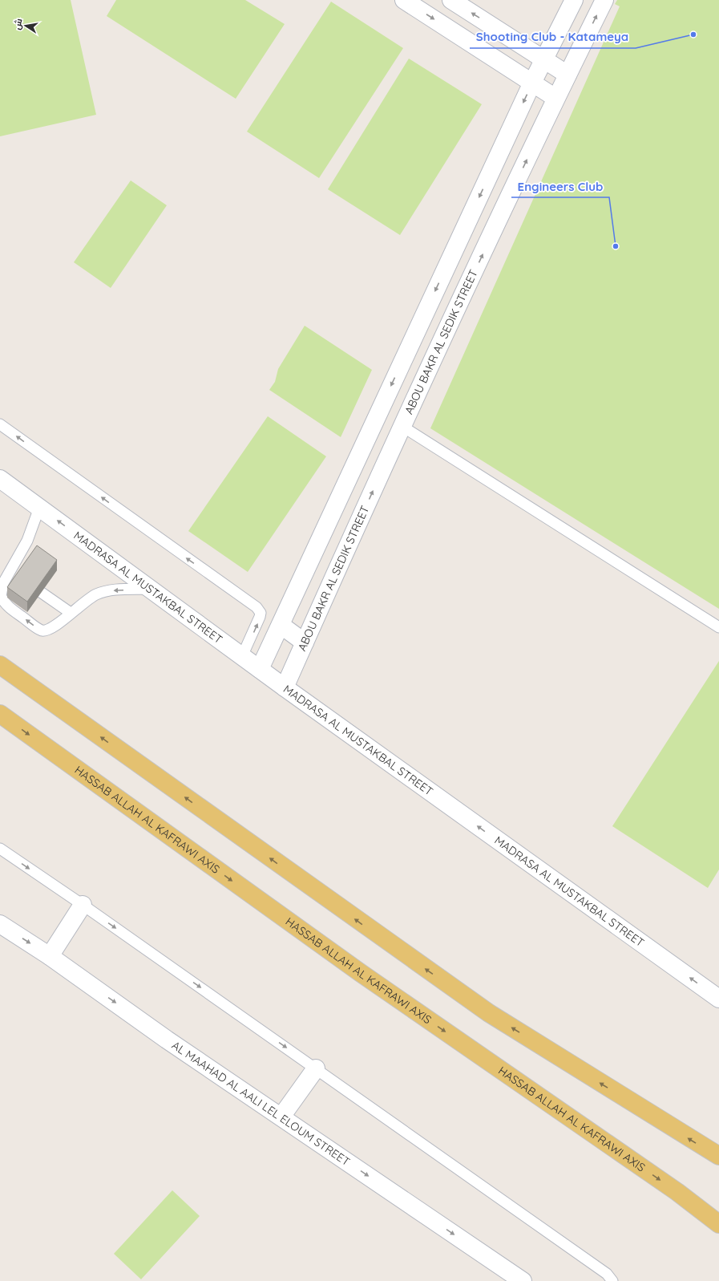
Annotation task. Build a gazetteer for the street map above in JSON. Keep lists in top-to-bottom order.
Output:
{
  "streets": {
    "main road": ["HASSAB ALLAH AL KAFRAWI AXIS"],
    "street": ["ABOU BAKR AL SEDIK STREET", "MADRASA AL MUSTAKBAL STREET", "AL MAAHAD AL AALI LEL ELOUM STREET"]
  },
  "crossings": [
    ["ABOU BAKR AL SEDIK STREET", "MADRASA AL MUSTAKBAL STREET"]
  ],
  "one_way": ["MADRASA AL MUSTAKBAL STREET", "AL MAAHAD AL AALI LEL ELOUM STREET"],
  "places": ["Shooting Club - Katameya", "Engineers Club"],
  "north": "left"
}
